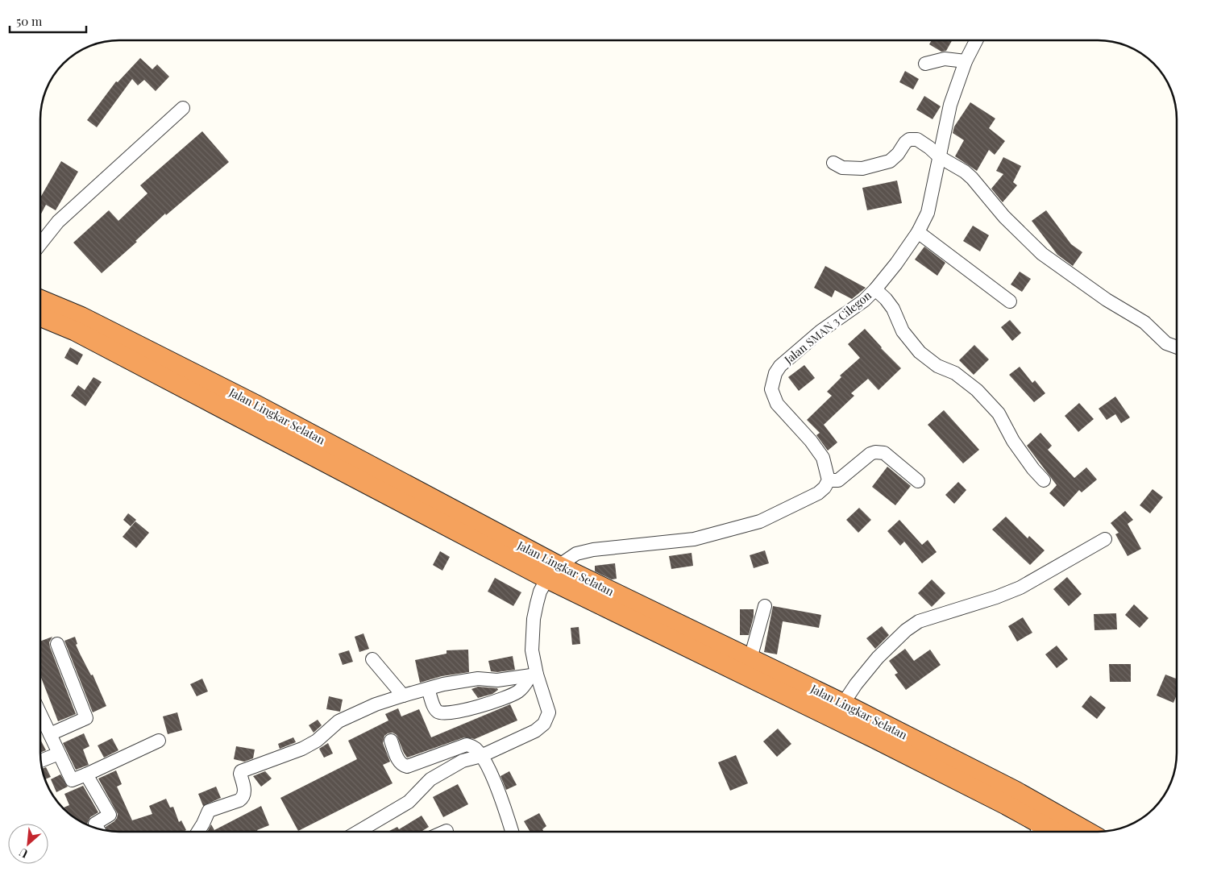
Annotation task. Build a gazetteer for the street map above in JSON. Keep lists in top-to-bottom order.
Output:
{
  "streets": {
    "highway": ["Jalan Lingkar Selatan"],
    "street": ["Jalan SMAN 3 Cilegon"]
  },
  "scale_bar": "50 m",
  "north": "bottom left"
}
